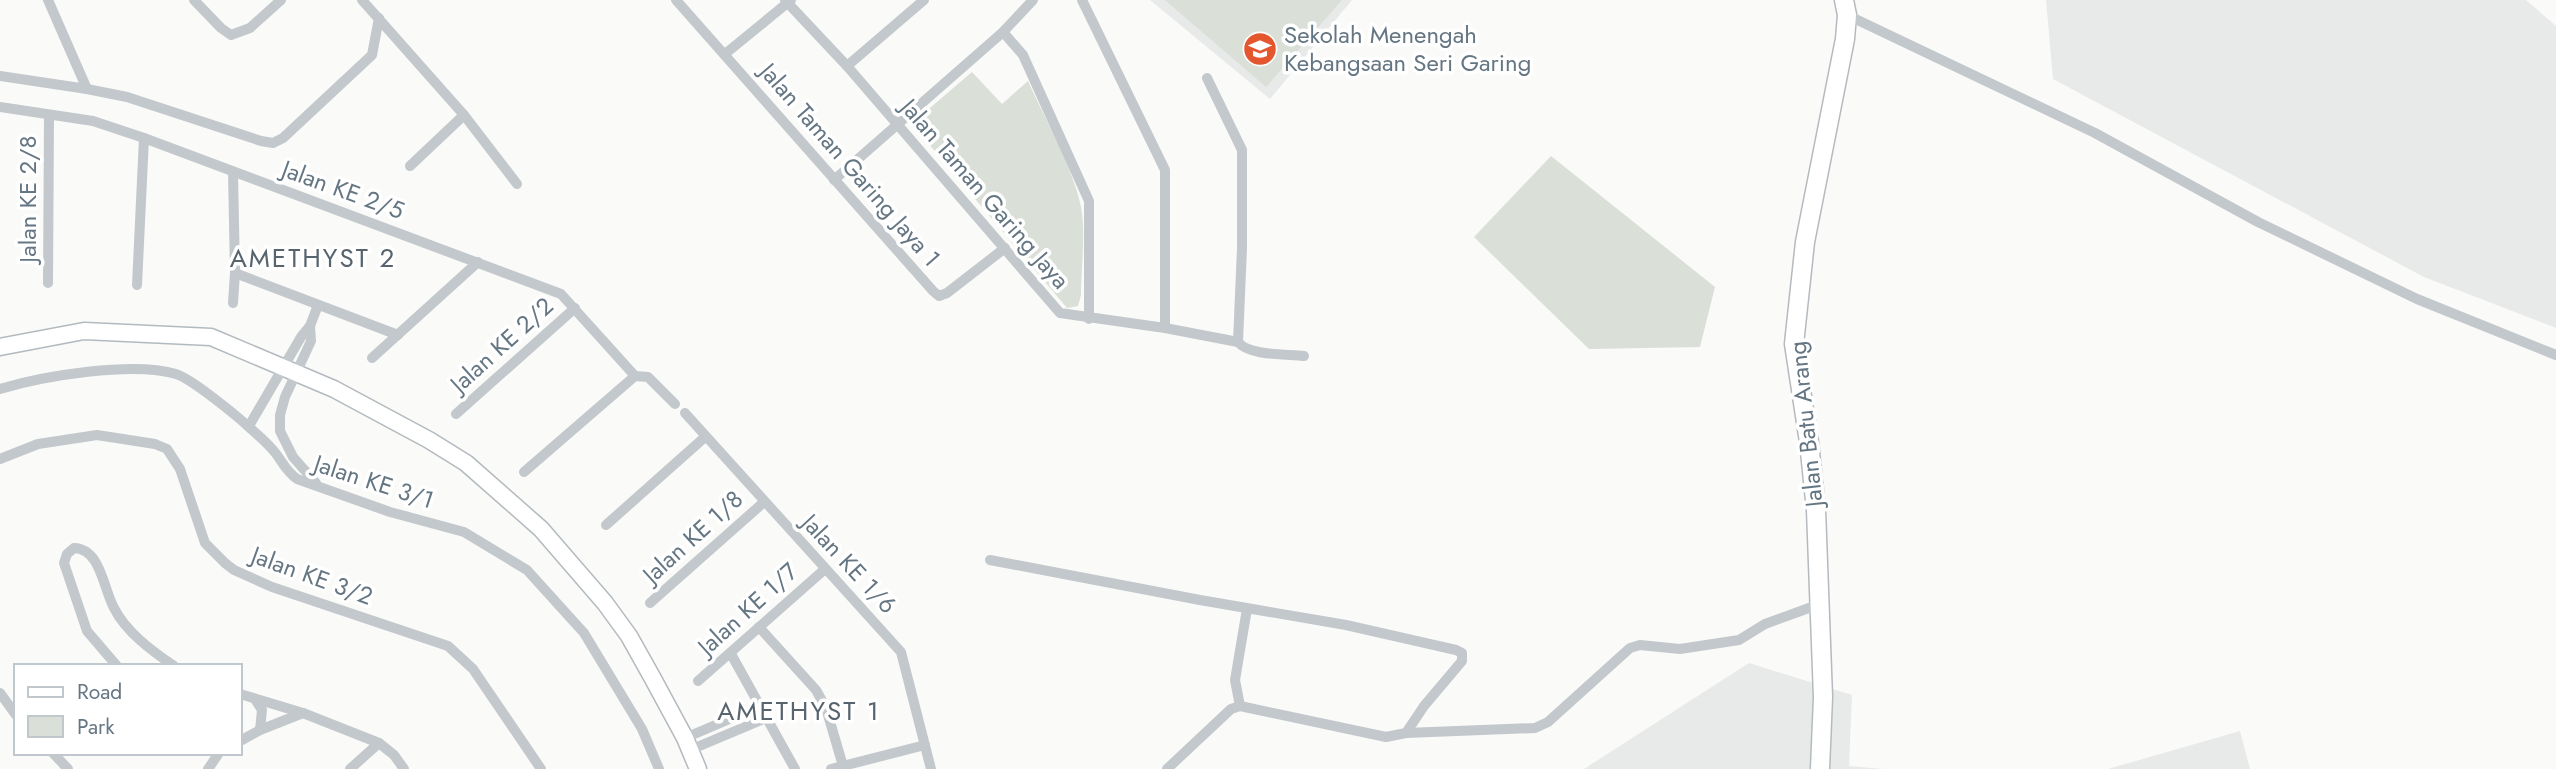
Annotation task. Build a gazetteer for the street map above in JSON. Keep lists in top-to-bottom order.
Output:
{
  "streets": {
    "main road": ["Jalan Batu Arang"],
    "street": [
      "Jalan Taman Garing Jaya 1",
      "Jalan KE 2/5",
      "Jalan Taman Garing Jaya",
      "Jalan KE 2/8",
      "Jalan KE 2/2",
      "Jalan KE 3/1",
      "Jalan KE 1/8",
      "Jalan KE 1/6",
      "Jalan KE 3/2",
      "Jalan KE 1/7"
    ]
  },
  "crossings": [
    ["Jalan Taman Garing Jaya 1", "Jalan Taman Garing Jaya"],
    ["Jalan KE 2/5", "Jalan KE 2/8"],
    ["Jalan KE 2/5", "Jalan KE 2/2"],
    ["Jalan KE 1/8", "Jalan KE 1/6"],
    ["Jalan KE 1/6", "Jalan KE 1/7"]
  ],
  "districts": ["AMETHYST 2", "AMETHYST 1"],
  "places": {
    "school or university": ["Sekolah Menengah Kebangsaan Seri Garing"]
  },
  "legend": ["Road", "Park"]
}
